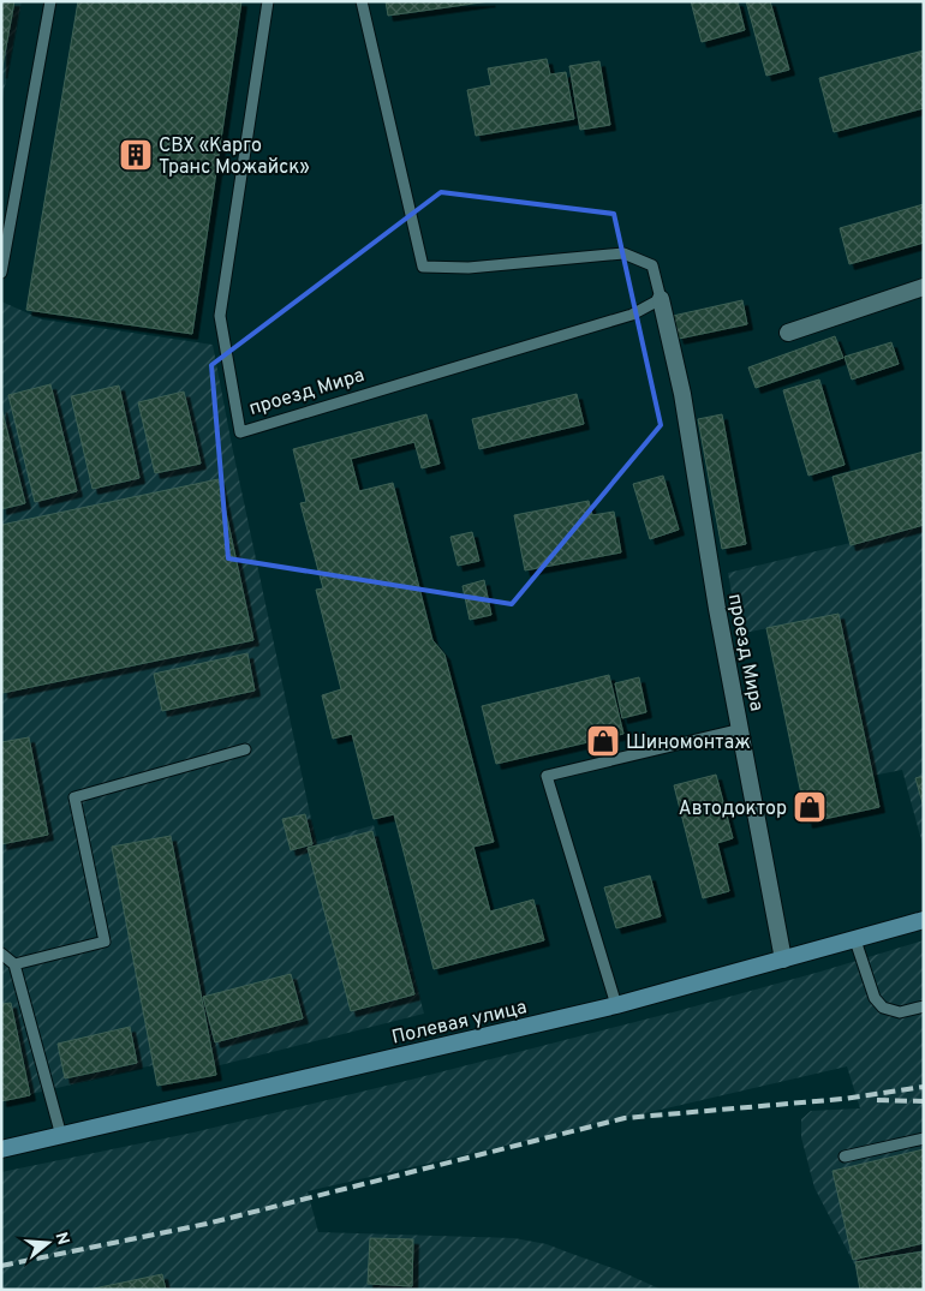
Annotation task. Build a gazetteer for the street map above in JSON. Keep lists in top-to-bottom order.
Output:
{
  "streets": {
    "main road": ["Полевая улица"],
    "street": ["проезд Мира"]
  },
  "crossings": [
    ["проезд Мира", "Полевая улица"]
  ],
  "places": {
    "building": ["СВХ «Карго Транс Можайск»"],
    "shop": ["Шиномонтаж", "Автодоктор"]
  },
  "north": "right"
}
